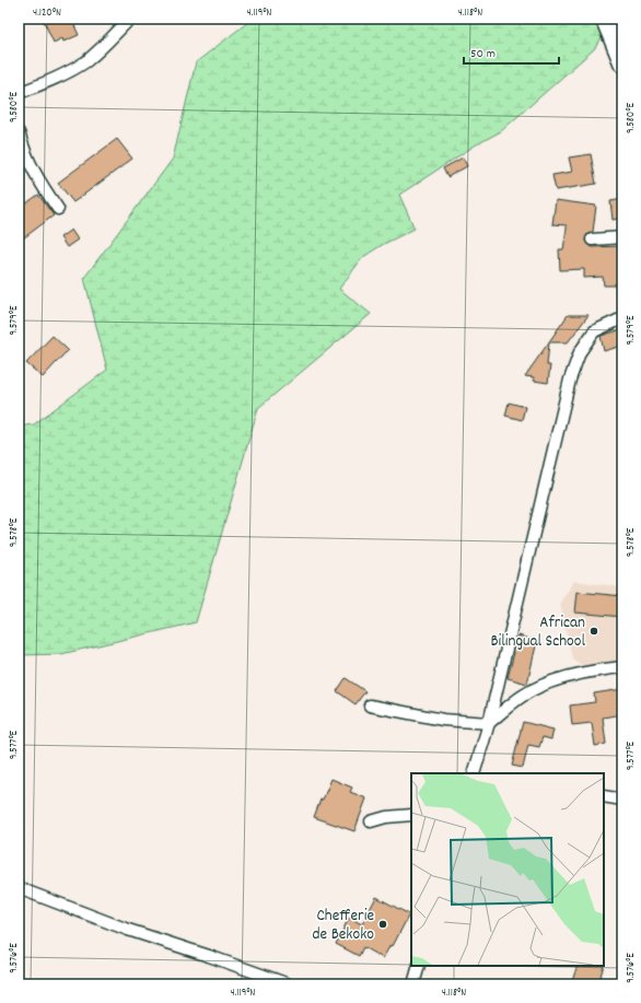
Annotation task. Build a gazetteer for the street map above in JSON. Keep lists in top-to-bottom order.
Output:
{
  "places": ["African Bilingual School", "Chefferie de Bekoko"],
  "scale_bar": "50 m",
  "coordinates": [
    "4.120°N",
    "4.119°N",
    "4.118°N",
    "9.580°E",
    "9.579°E",
    "9.578°E",
    "9.577°E",
    "9.576°E"
  ]
}
